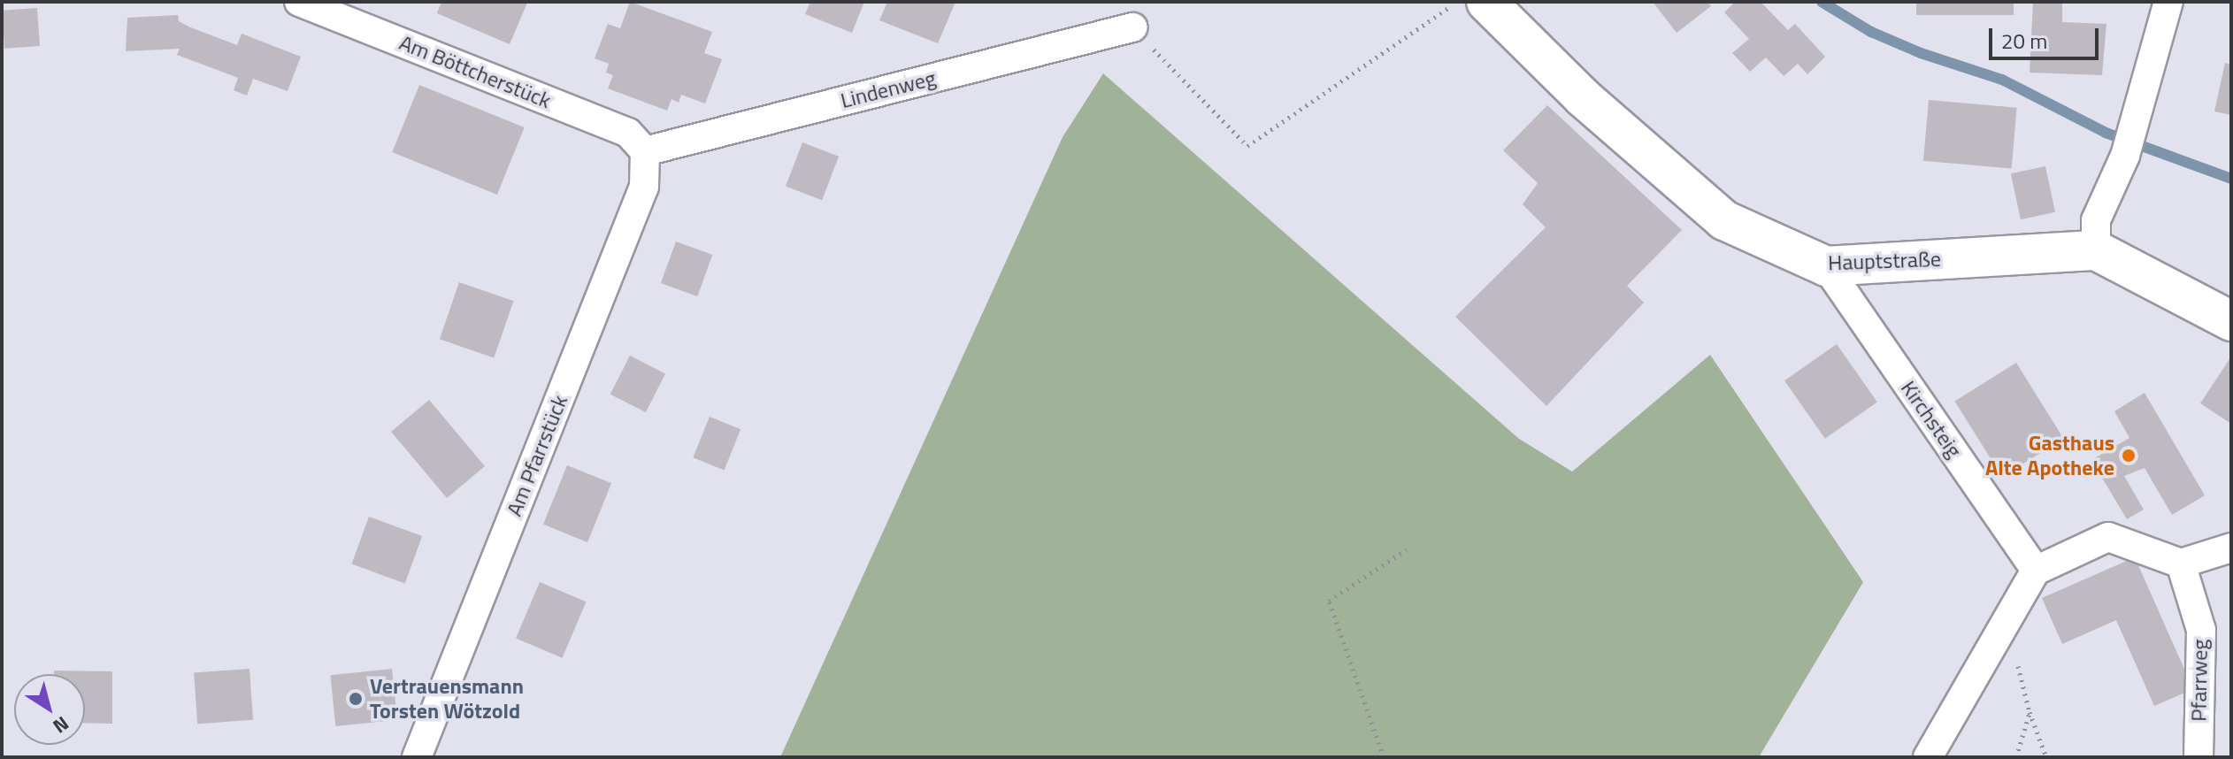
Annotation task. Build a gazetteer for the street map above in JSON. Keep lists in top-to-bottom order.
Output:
{
  "streets": {
    "main road": ["Hauptstraße"],
    "street": [
      "Am Böttcherstück",
      "Lindenweg",
      "Kirchsteig",
      "Am Pfarrstück",
      "Pfarrweg"
    ]
  },
  "crossings": [
    ["Am Böttcherstück", "Lindenweg"],
    ["Am Böttcherstück", "Am Pfarrstück"],
    ["Lindenweg", "Am Pfarrstück"],
    ["Hauptstraße", "Kirchsteig"]
  ],
  "places": ["Gasthaus Alte Apotheke", "Vertrauensmann Torsten Wötzold"],
  "scale_bar": "20 m",
  "north": "bottom right"
}
